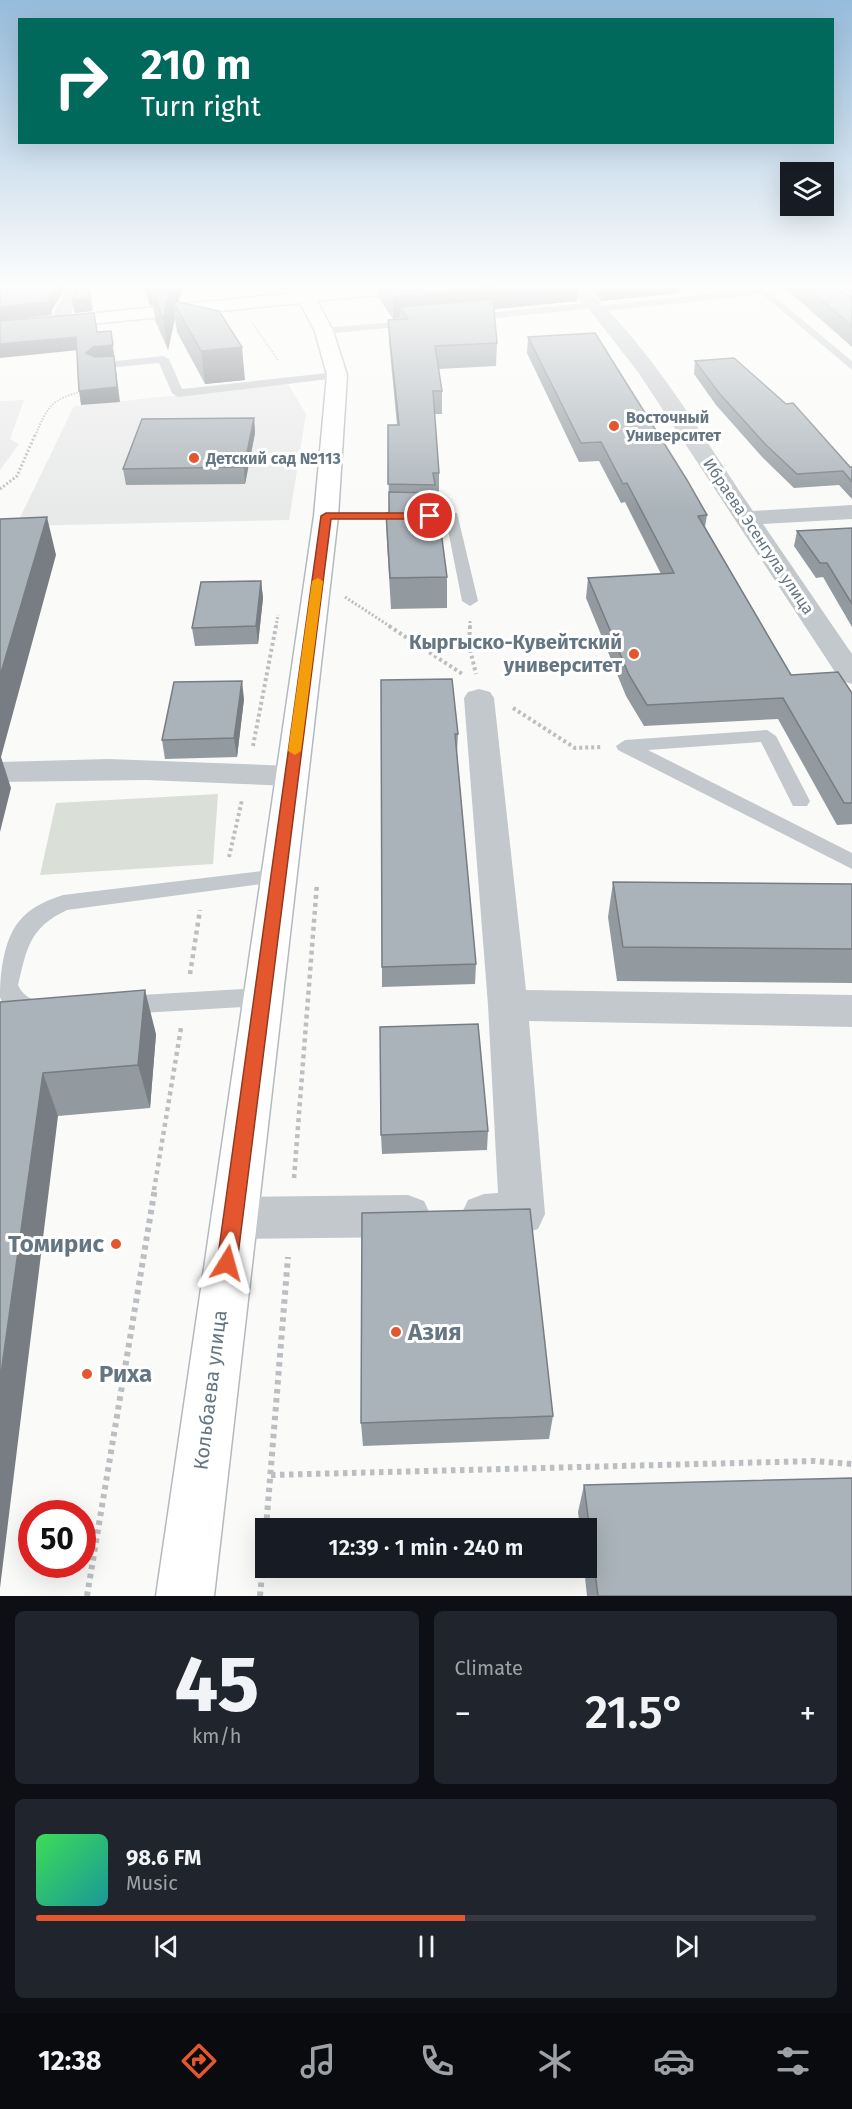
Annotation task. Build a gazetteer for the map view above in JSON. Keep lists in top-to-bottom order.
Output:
{
  "streets": {
    "main road": ["Кольбаева улица"],
    "street": ["Ибраева Эсенгула улица"]
  },
  "places": [
    "Восточный Университет",
    "Детский сад №113",
    "Кыргыско-Кувейтский университет",
    "Томирис",
    "Азия",
    "Риха"
  ],
  "page": {
    "turn": ["210 m", "Turn right"],
    "limit": "50",
    "trip": "12:39 · 1 min · 240 m",
    "tile": [
      ["45", "km/h"],
      "Climate"
    ],
    "heat": ["−", "21.5°", "+"],
    "song": ["98.6 FM", "Music"],
    "tabs": "12:38"
  }
}
